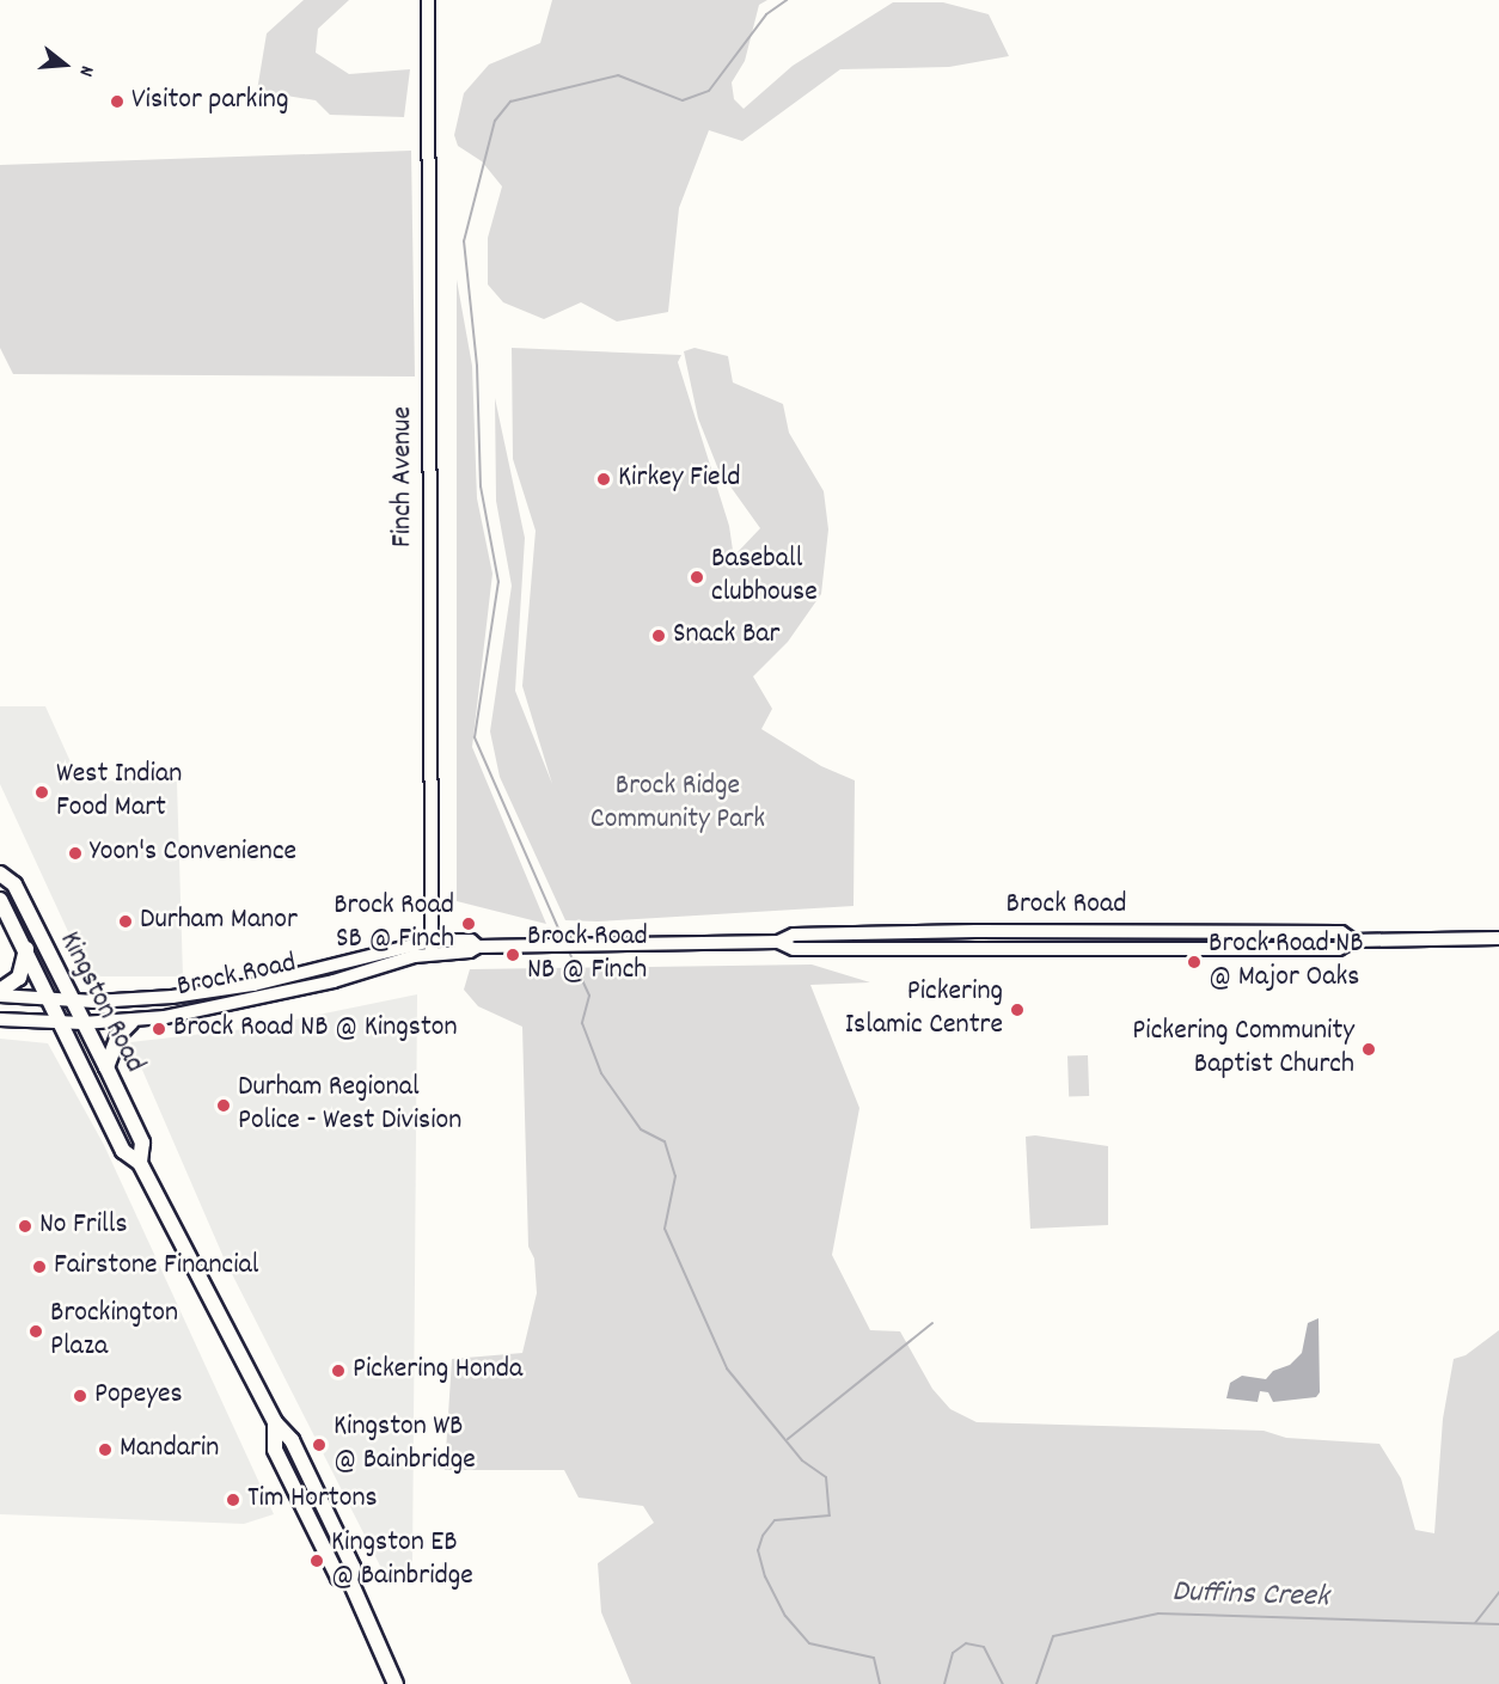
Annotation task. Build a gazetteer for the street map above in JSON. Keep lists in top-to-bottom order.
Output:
{
  "streets": {
    "main road": ["Finch Avenue", "Brock Road", "Kingston Road"]
  },
  "crossings": [
    ["Finch Avenue", "Brock Road"],
    ["Brock Road", "Kingston Road"]
  ],
  "water": ["Duffins Creek"],
  "parks": ["Brock Ridge Community Park"],
  "places": [
    "Visitor parking",
    "Kirkey Field",
    "Baseball clubhouse",
    "Snack Bar",
    "West Indian Food Mart",
    "Yoon's Convenience",
    "Durham Manor",
    "Brock Road SB @ Finch",
    "Brock Road NB @ Finch",
    "Brock Road NB @ Major Oaks",
    "Pickering Islamic Centre",
    "Brock Road NB @ Kingston",
    "Pickering Community Baptist Church",
    "Durham Regional Police - West Division",
    "No Frills",
    "Fairstone Financial",
    "Brockington Plaza",
    "Pickering Honda",
    "Popeyes",
    "Kingston WB @ Bainbridge",
    "Mandarin",
    "Tim Hortons",
    "Kingston EB @ Bainbridge"
  ],
  "north": "right"
}
